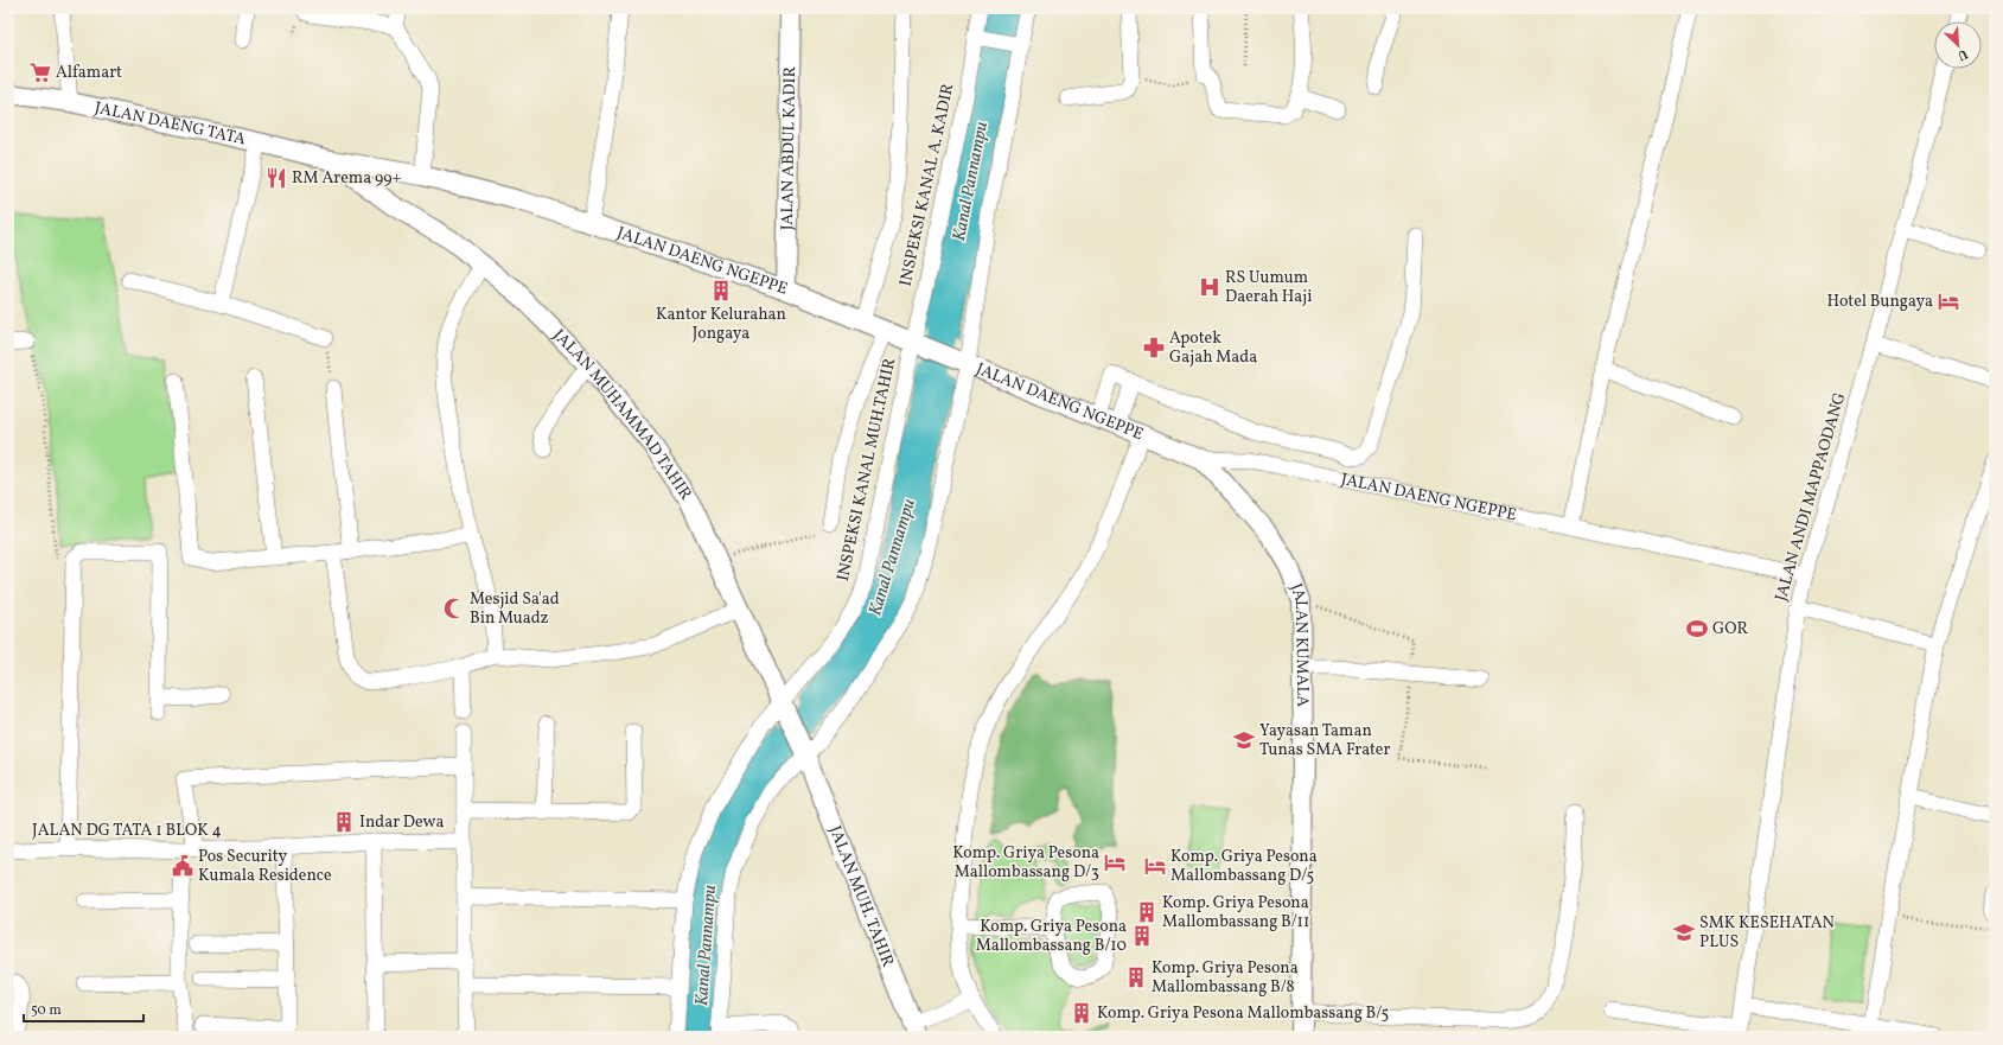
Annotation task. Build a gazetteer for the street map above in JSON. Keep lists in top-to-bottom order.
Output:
{
  "streets": {
    "main road": [
      "JALAN DAENG TATA",
      "JALAN ABDUL KADIR",
      "JALAN DAENG NGEPPE",
      "JALAN MUHAMMAD TAHIR",
      "JALAN KUMALA",
      "JALAN MUH. TAHIR"
    ],
    "street": [
      "INSPEKSI KANAL A. KADIR",
      "INSPEKSI KANAL MUH.TAHIR",
      "JALAN ANDI MAPPAODANG",
      "JALAN DG TATA 1 BLOK 4"
    ]
  },
  "crossings": [
    ["JALAN DAENG TATA", "JALAN DAENG NGEPPE"],
    ["JALAN DAENG TATA", "JALAN MUHAMMAD TAHIR"],
    ["JALAN ABDUL KADIR", "JALAN DAENG NGEPPE"],
    ["INSPEKSI KANAL A. KADIR", "JALAN DAENG NGEPPE"],
    ["INSPEKSI KANAL A. KADIR", "INSPEKSI KANAL MUH.TAHIR"],
    ["JALAN DAENG NGEPPE", "JALAN MUHAMMAD TAHIR"],
    ["JALAN DAENG NGEPPE", "INSPEKSI KANAL MUH.TAHIR"],
    ["JALAN DAENG NGEPPE", "JALAN ANDI MAPPAODANG"],
    ["JALAN DAENG NGEPPE", "JALAN KUMALA"],
    ["JALAN MUHAMMAD TAHIR", "INSPEKSI KANAL MUH.TAHIR"],
    ["JALAN MUHAMMAD TAHIR", "JALAN MUH. TAHIR"]
  ],
  "water": ["Kanal Pannampu"],
  "places": {
    "supermarket": ["Alfamart"],
    "restaurant": ["RM Arema 99+"],
    "hospital": ["RS Uumum Daerah Haji"],
    "building": [
      "Kantor Kelurahan Jongaya",
      "Indar Dewa",
      "Komp. Griya Pesona Mallombassang B/11",
      "Komp. Griya Pesona Mallombassang B/10",
      "Komp. Griya Pesona Mallombassang B/8",
      "Komp. Griya Pesona Mallombassang B/5"
    ],
    "hotel": ["Hotel Bungaya", "Komp. Griya Pesona Mallombassang D/3", "Komp. Griya Pesona Mallombassang D/5"],
    "pharmacy": ["Apotek Gajah Mada"],
    "mosque": ["Mesjid Sa'ad Bin Muadz"],
    "sports": ["GOR"],
    "school or university": ["Yayasan Taman Tunas SMA Frater", "SMK KESEHATAN PLUS"],
    "public building": ["Pos Security Kumala Residence"]
  },
  "scale_bar": "50 m",
  "north": "bottom right"
}
